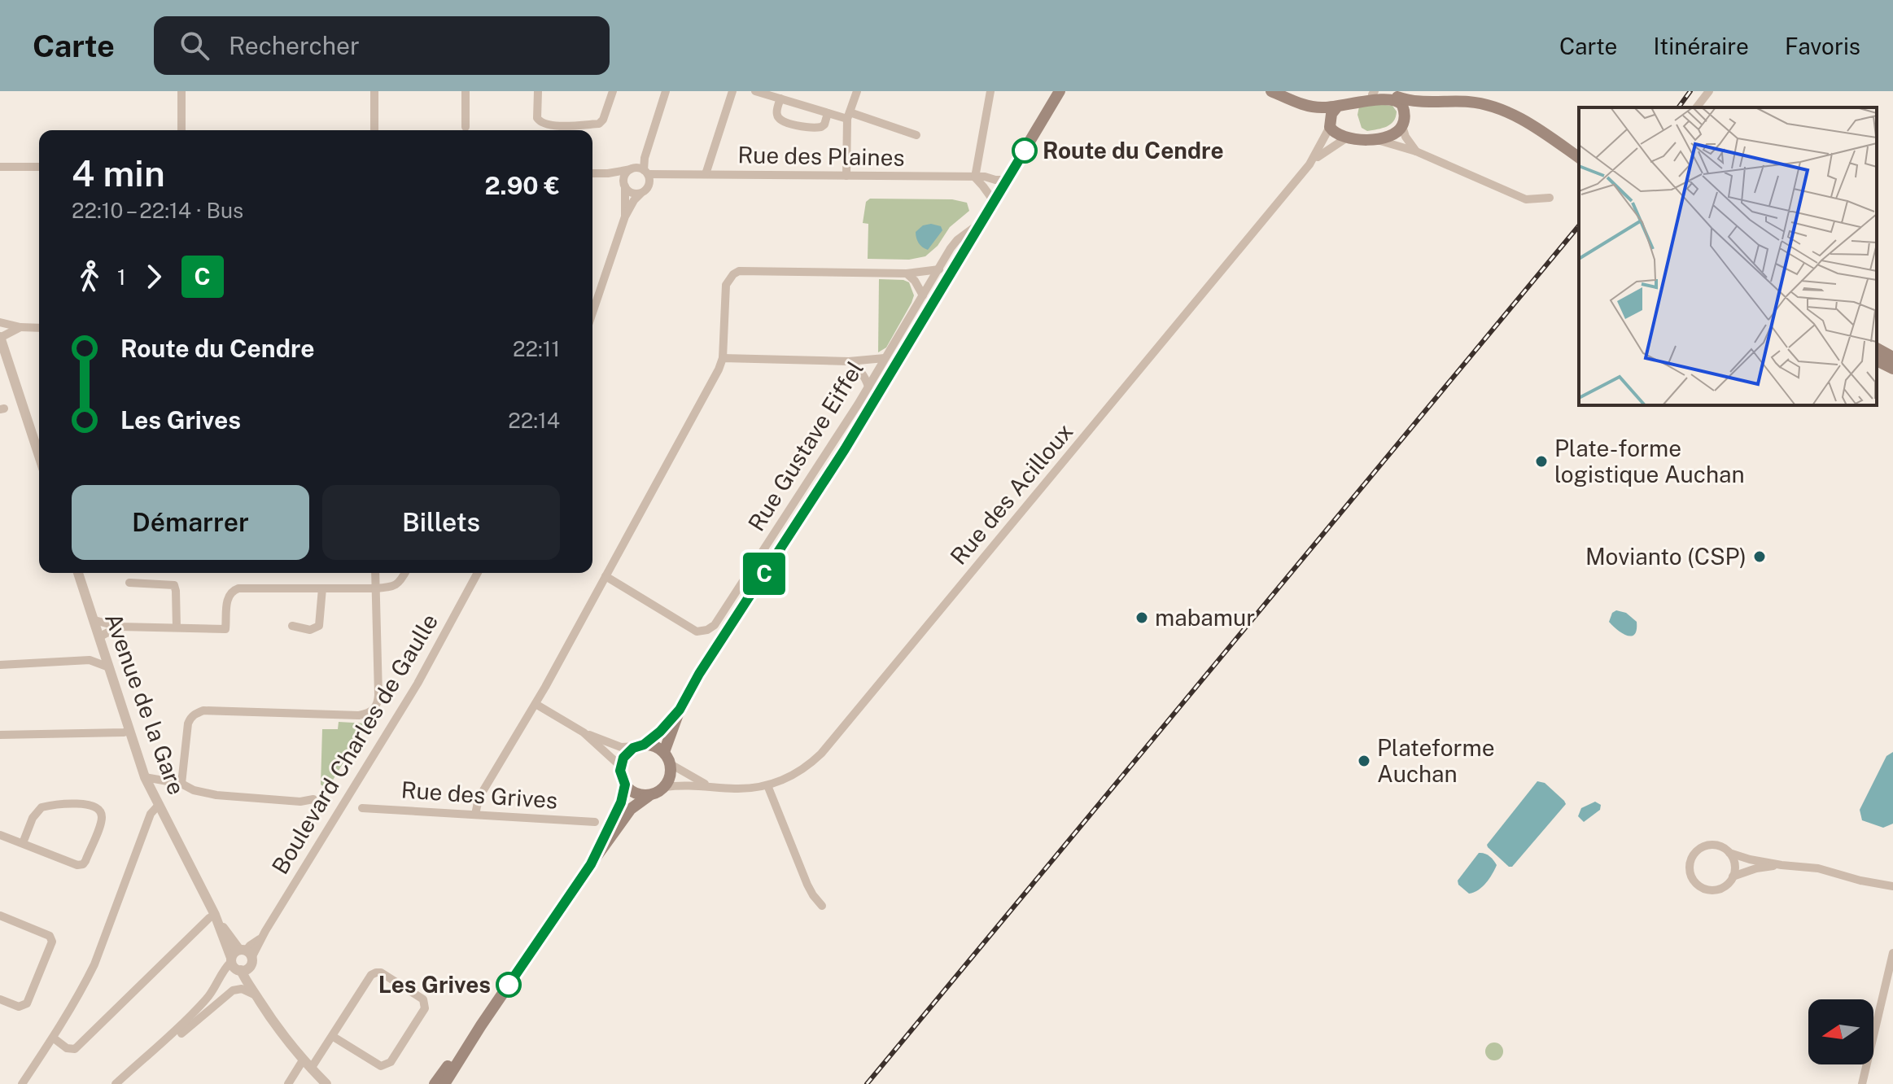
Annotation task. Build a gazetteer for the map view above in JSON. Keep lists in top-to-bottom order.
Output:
{
  "streets": {
    "street": [
      "Rue des Plaines",
      "Rue Gustave Eiffel",
      "Rue des Acilloux",
      "Avenue de la Gare",
      "Boulevard Charles de Gaulle",
      "Rue des Grives"
    ]
  },
  "crossings": [
    ["Avenue de la Gare", "Boulevard Charles de Gaulle"]
  ],
  "places": [
    "Route du Cendre",
    "Plate-forme logistique Auchan",
    "Movianto (CSP)",
    "mabamur",
    "Plateforme Auchan",
    "Les Grives"
  ],
  "lines": ["bus line C"],
  "north": "left",
  "page": {
    "header": "Carte",
    "search": "Rechercher",
    "nav": ["Carte", "Itinéraire", "Favoris"],
    "on_map": "C",
    "heading": ["4 min", "22:10 – 22:14 · Bus", "2.90 €"],
    "legs": ["1", "C"],
    "list": [
      {
        "name": "Route du Cendre",
        "value": "22:11"
      },
      {
        "name": "Les Grives",
        "value": "22:14"
      }
    ],
    "buttons": ["Démarrer", "Billets"]
  }
}
